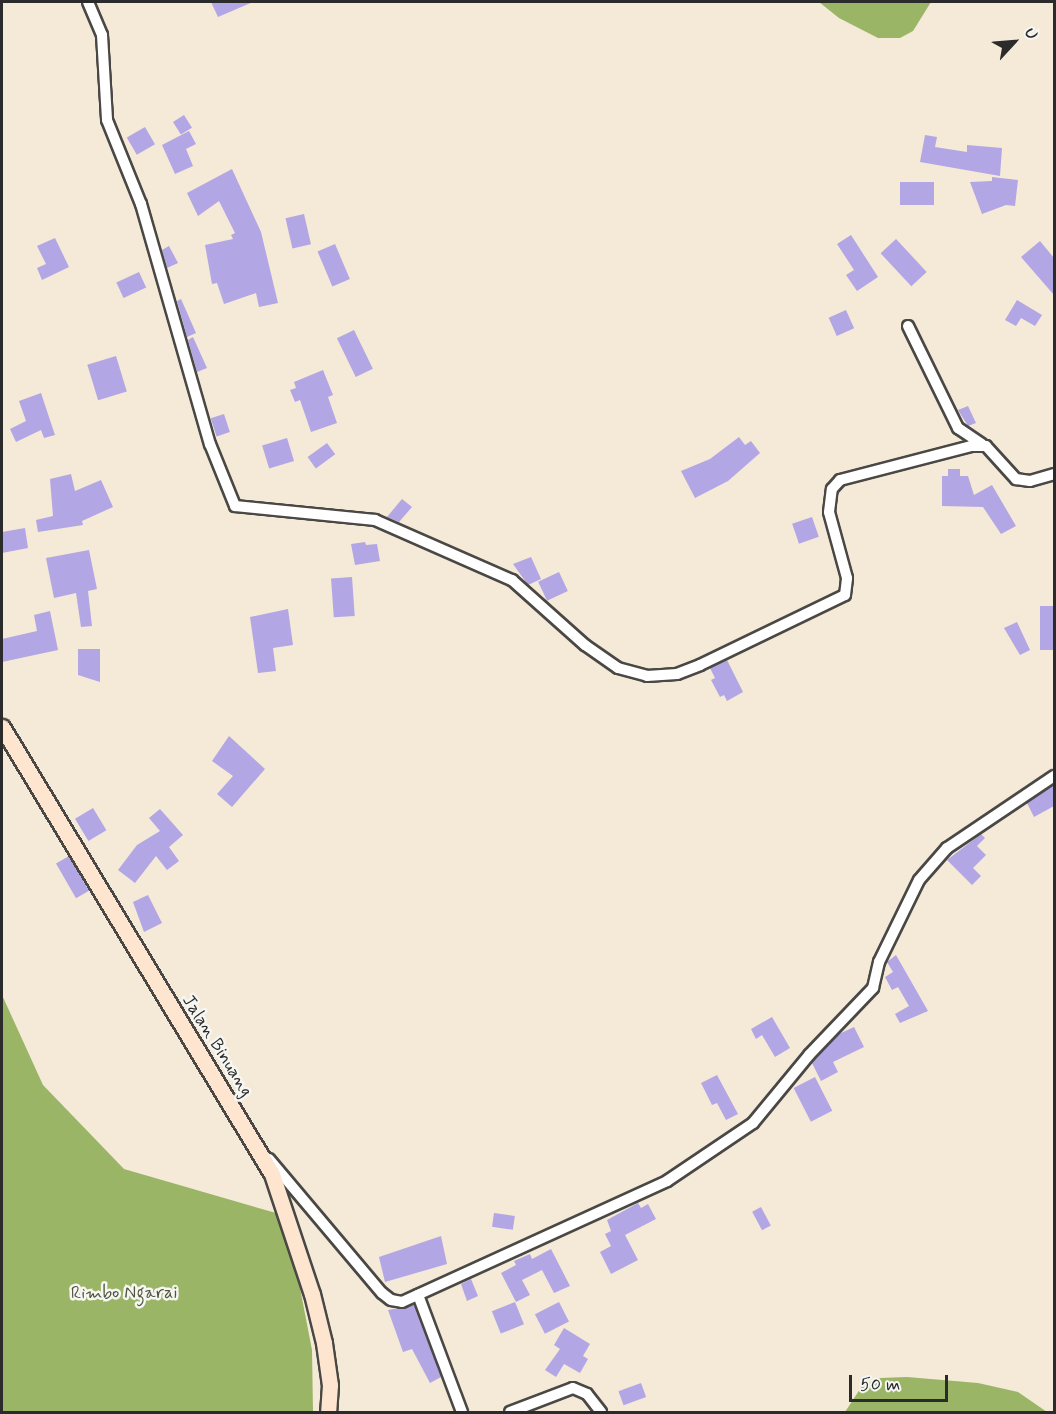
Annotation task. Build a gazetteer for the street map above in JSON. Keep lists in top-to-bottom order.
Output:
{
  "streets": {
    "main road": ["Jalan Binuang"]
  },
  "parks": ["Rimbo Ngarai"],
  "scale_bar": "50 m",
  "north": "top right"
}
